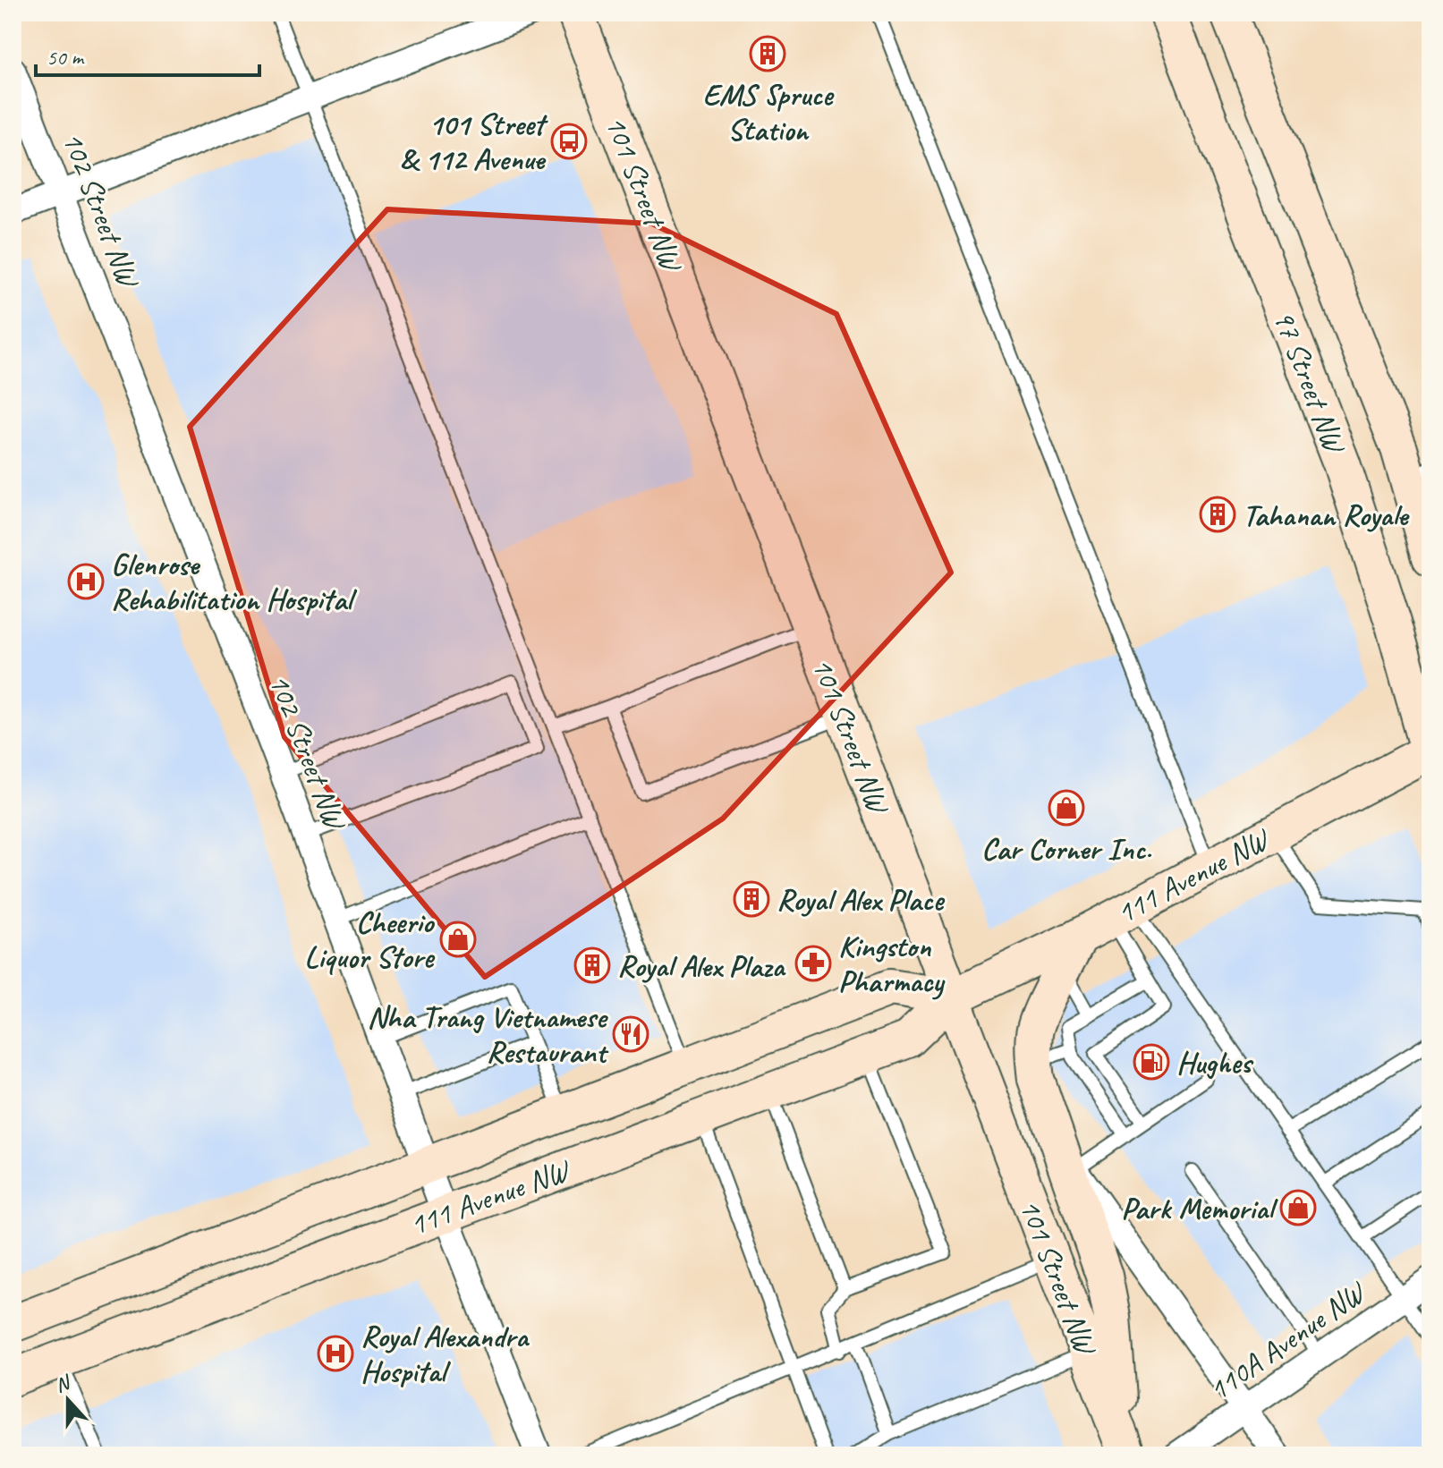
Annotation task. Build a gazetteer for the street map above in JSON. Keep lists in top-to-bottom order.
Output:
{
  "streets": {
    "main road": ["101 Street NW", "97 Street NW", "111 Avenue NW"],
    "street": ["102 Street NW", "110A Avenue NW"]
  },
  "crossings": [
    ["101 Street NW", "111 Avenue NW"],
    ["101 Street NW", "110A Avenue NW"],
    ["102 Street NW", "111 Avenue NW"],
    ["97 Street NW", "111 Avenue NW"]
  ],
  "places": {
    "building": [
      "EMS Spruce Station",
      "Tahanan Royale",
      "Royal Alex Place",
      "Royal Alex Plaza"
    ],
    "bus stop": ["101 Street & 112 Avenue"],
    "hospital": ["Glenrose Rehabilitation Hospital", "Royal Alexandra Hospital"],
    "shop": ["Car Corner Inc.", "Cheerio Liquor Store", "Park Memorial"],
    "pharmacy": ["Kingston Pharmacy"],
    "restaurant": ["Nha Trang Vietnamese Restaurant"],
    "fuel station": ["Hughes"]
  },
  "scale_bar": "50 m",
  "north": "top"
}
